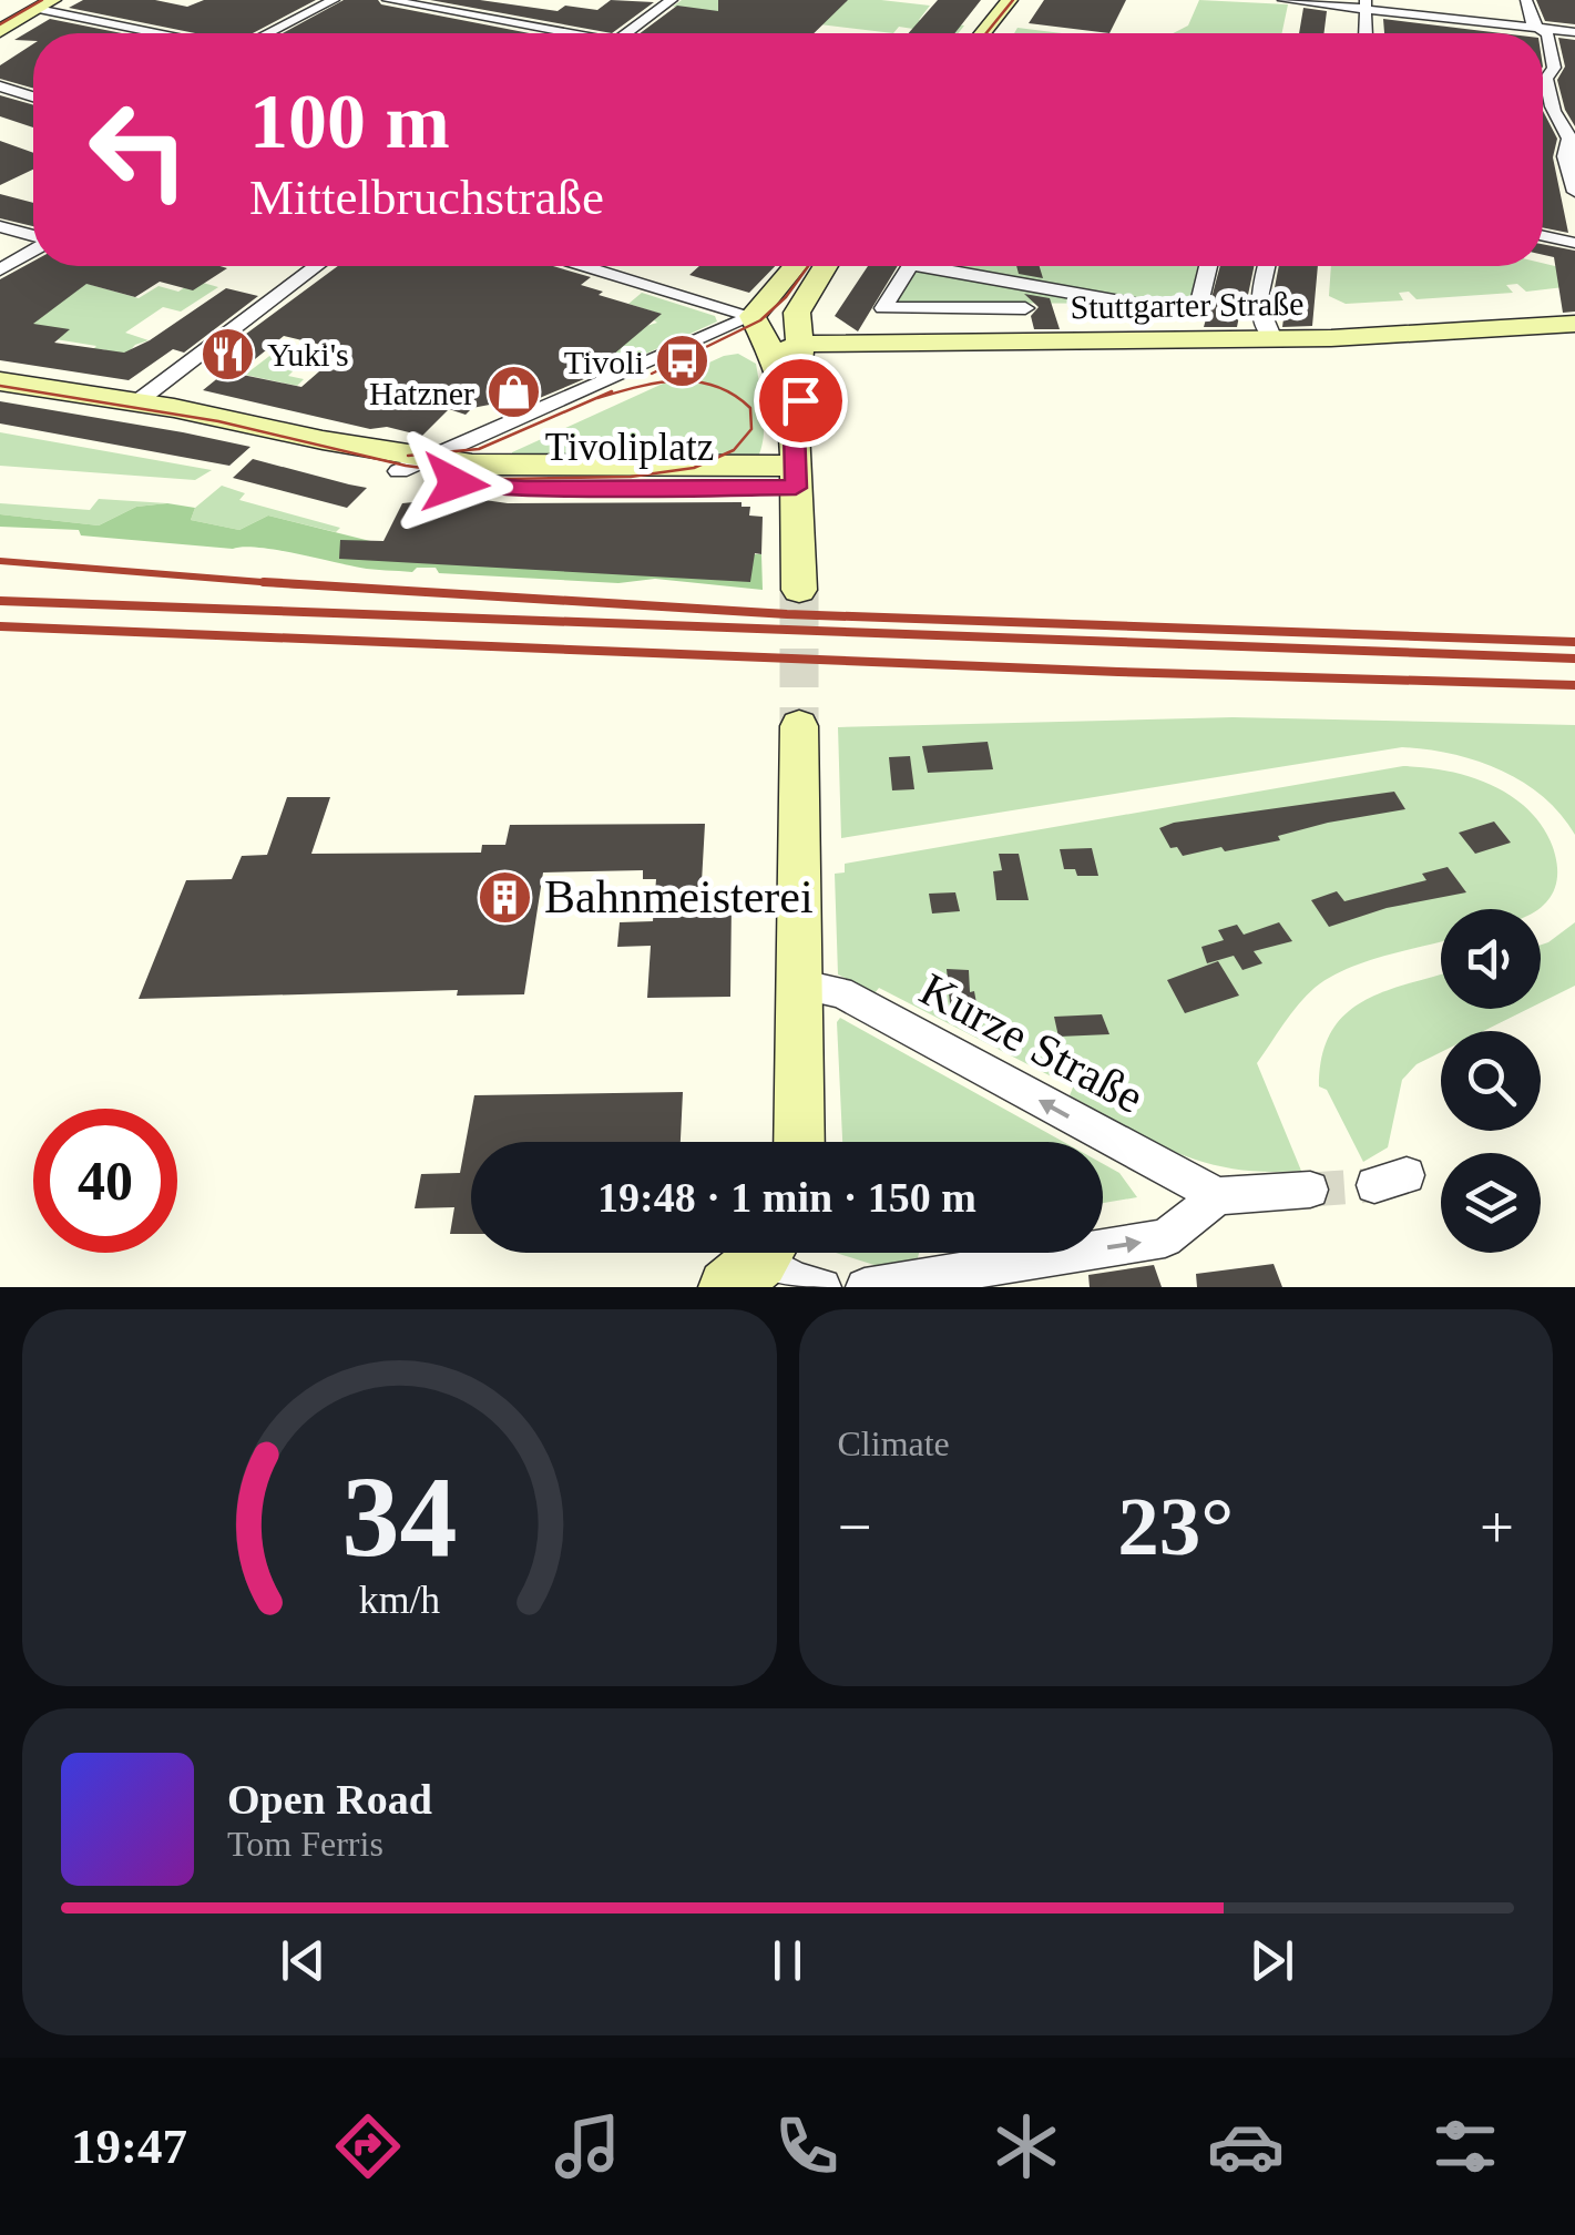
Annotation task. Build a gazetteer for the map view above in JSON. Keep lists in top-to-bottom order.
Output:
{
  "streets": {
    "main road": ["Stuttgarter Straße", "Tivoliplatz"],
    "street": ["Kurze Straße"]
  },
  "one_way": ["Kurze Straße"],
  "places": {
    "restaurant": ["Yuki's"],
    "bus stop": ["Tivoli"],
    "shop": ["Hatzner"],
    "building": ["Bahnmeisterei"]
  },
  "page": {
    "turn": ["100 m", "Mittelbruchstraße"],
    "limit": "40",
    "trip": "19:48 · 1 min · 150 m",
    "tile": "Climate",
    "heat": ["−", "23°", "+"],
    "song": ["Open Road", "Tom Ferris"],
    "tabs": "19:47",
    "gauge": ["34", "km/h"]
  }
}
